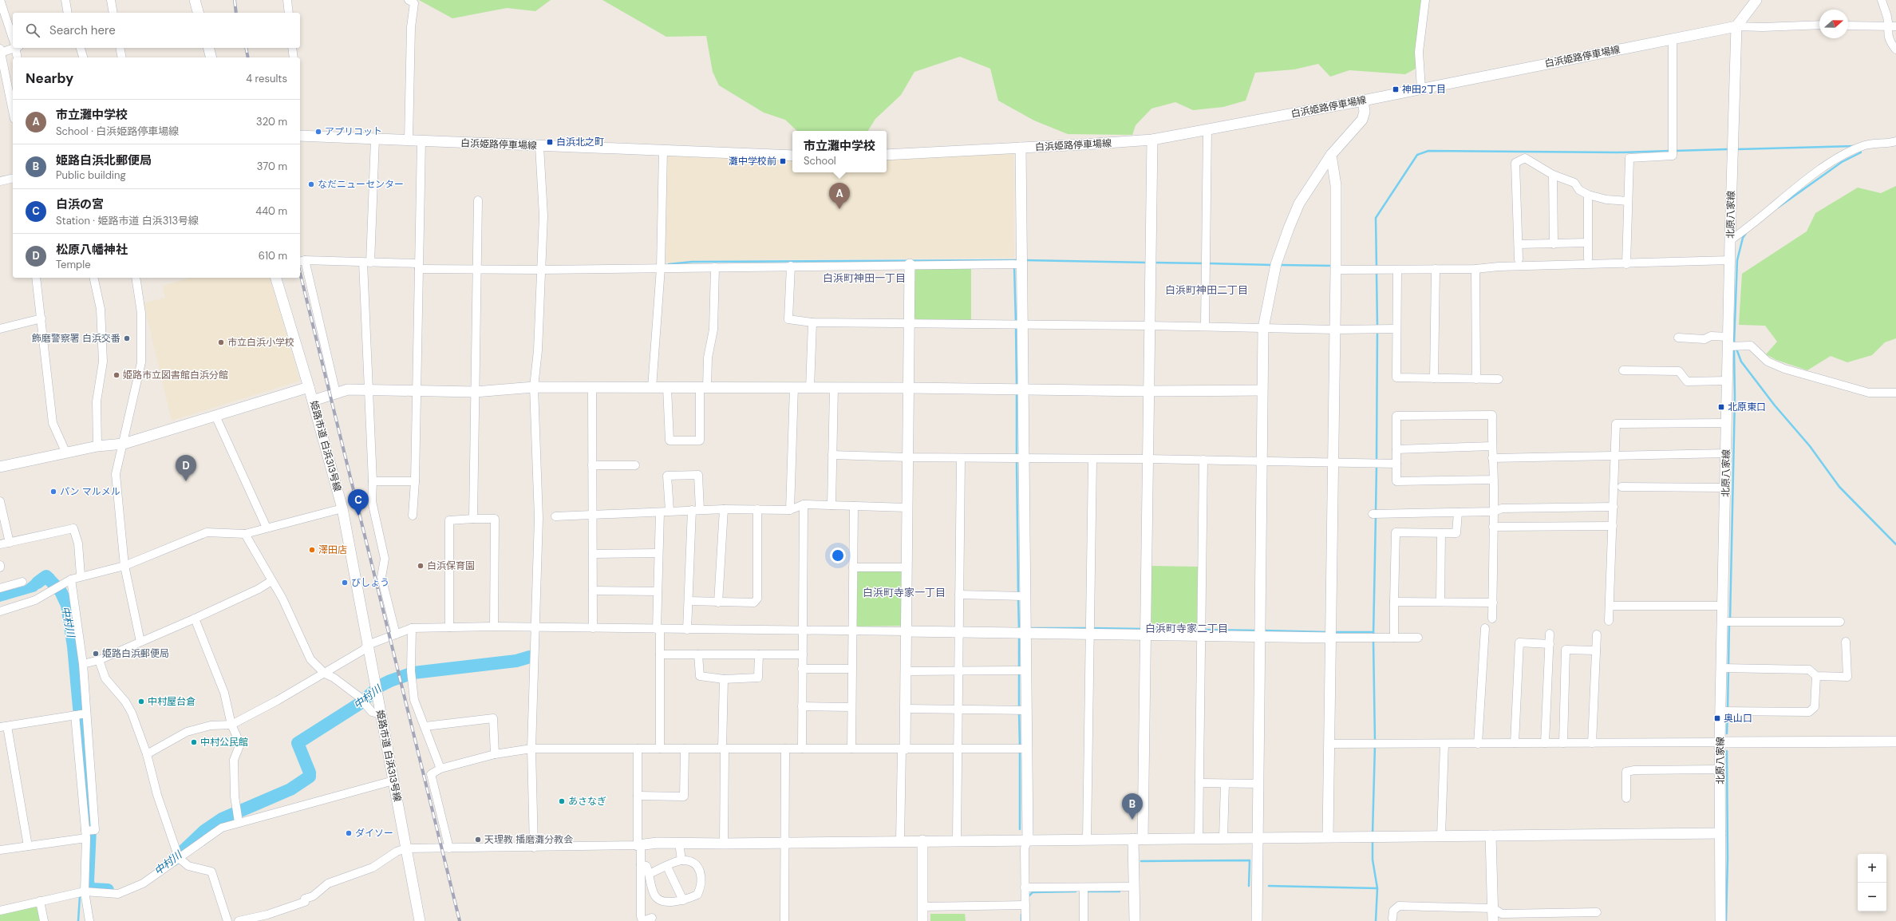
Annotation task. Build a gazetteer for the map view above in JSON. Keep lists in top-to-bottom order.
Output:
{
  "streets": {
    "street": ["白浜姫路停車場線", "北原八家線", "姫路市道 白浜313号線"]
  },
  "crossings": [
    ["白浜姫路停車場線", "北原八家線"]
  ],
  "districts": [
    "白浜町神田一丁目",
    "白浜町神田二丁目",
    "白浜町寺家一丁目",
    "白浜町寺家二丁目"
  ],
  "water": ["中村川"],
  "places": {
    "transit": [
      "神田2丁目",
      "白浜北之町",
      "灘中学校前",
      "北原東口",
      "奥山口"
    ],
    "other": [
      "アプリコット",
      "なだニューセンター",
      "飾磨警察署 白浜交番",
      "市立白浜小学校",
      "姫路市立図書館白浜分館",
      "パン マルメル",
      "澤田店",
      "白浜保育園",
      "びしょう",
      "姫路白浜郵便局",
      "中村屋台倉",
      "中村公民館",
      "あさなぎ",
      "ダイソー",
      "天理教 播磨灘分教会"
    ]
  },
  "north": "right",
  "page": {
    "search": "Search here",
    "heading": ["Nearby", "4 results"],
    "list": [
      {
        "mark": "A",
        "name": "市立灘中学校",
        "note": "School · 白浜姫路停車場線",
        "value": "320 m"
      },
      {
        "mark": "B",
        "name": "姫路白浜北郵便局",
        "note": "Public building",
        "value": "370 m"
      },
      {
        "mark": "C",
        "name": "白浜の宮",
        "note": "Station · 姫路市道 白浜313号線",
        "value": "440 m"
      },
      {
        "mark": "D",
        "name": "松原八幡神社",
        "note": "Temple",
        "value": "610 m"
      }
    ],
    "popup": ["市立灘中学校", "School"],
    "pins": [
      "A",
      "D",
      "C",
      "B"
    ],
    "map_buttons": ["+", "−"]
  }
}
